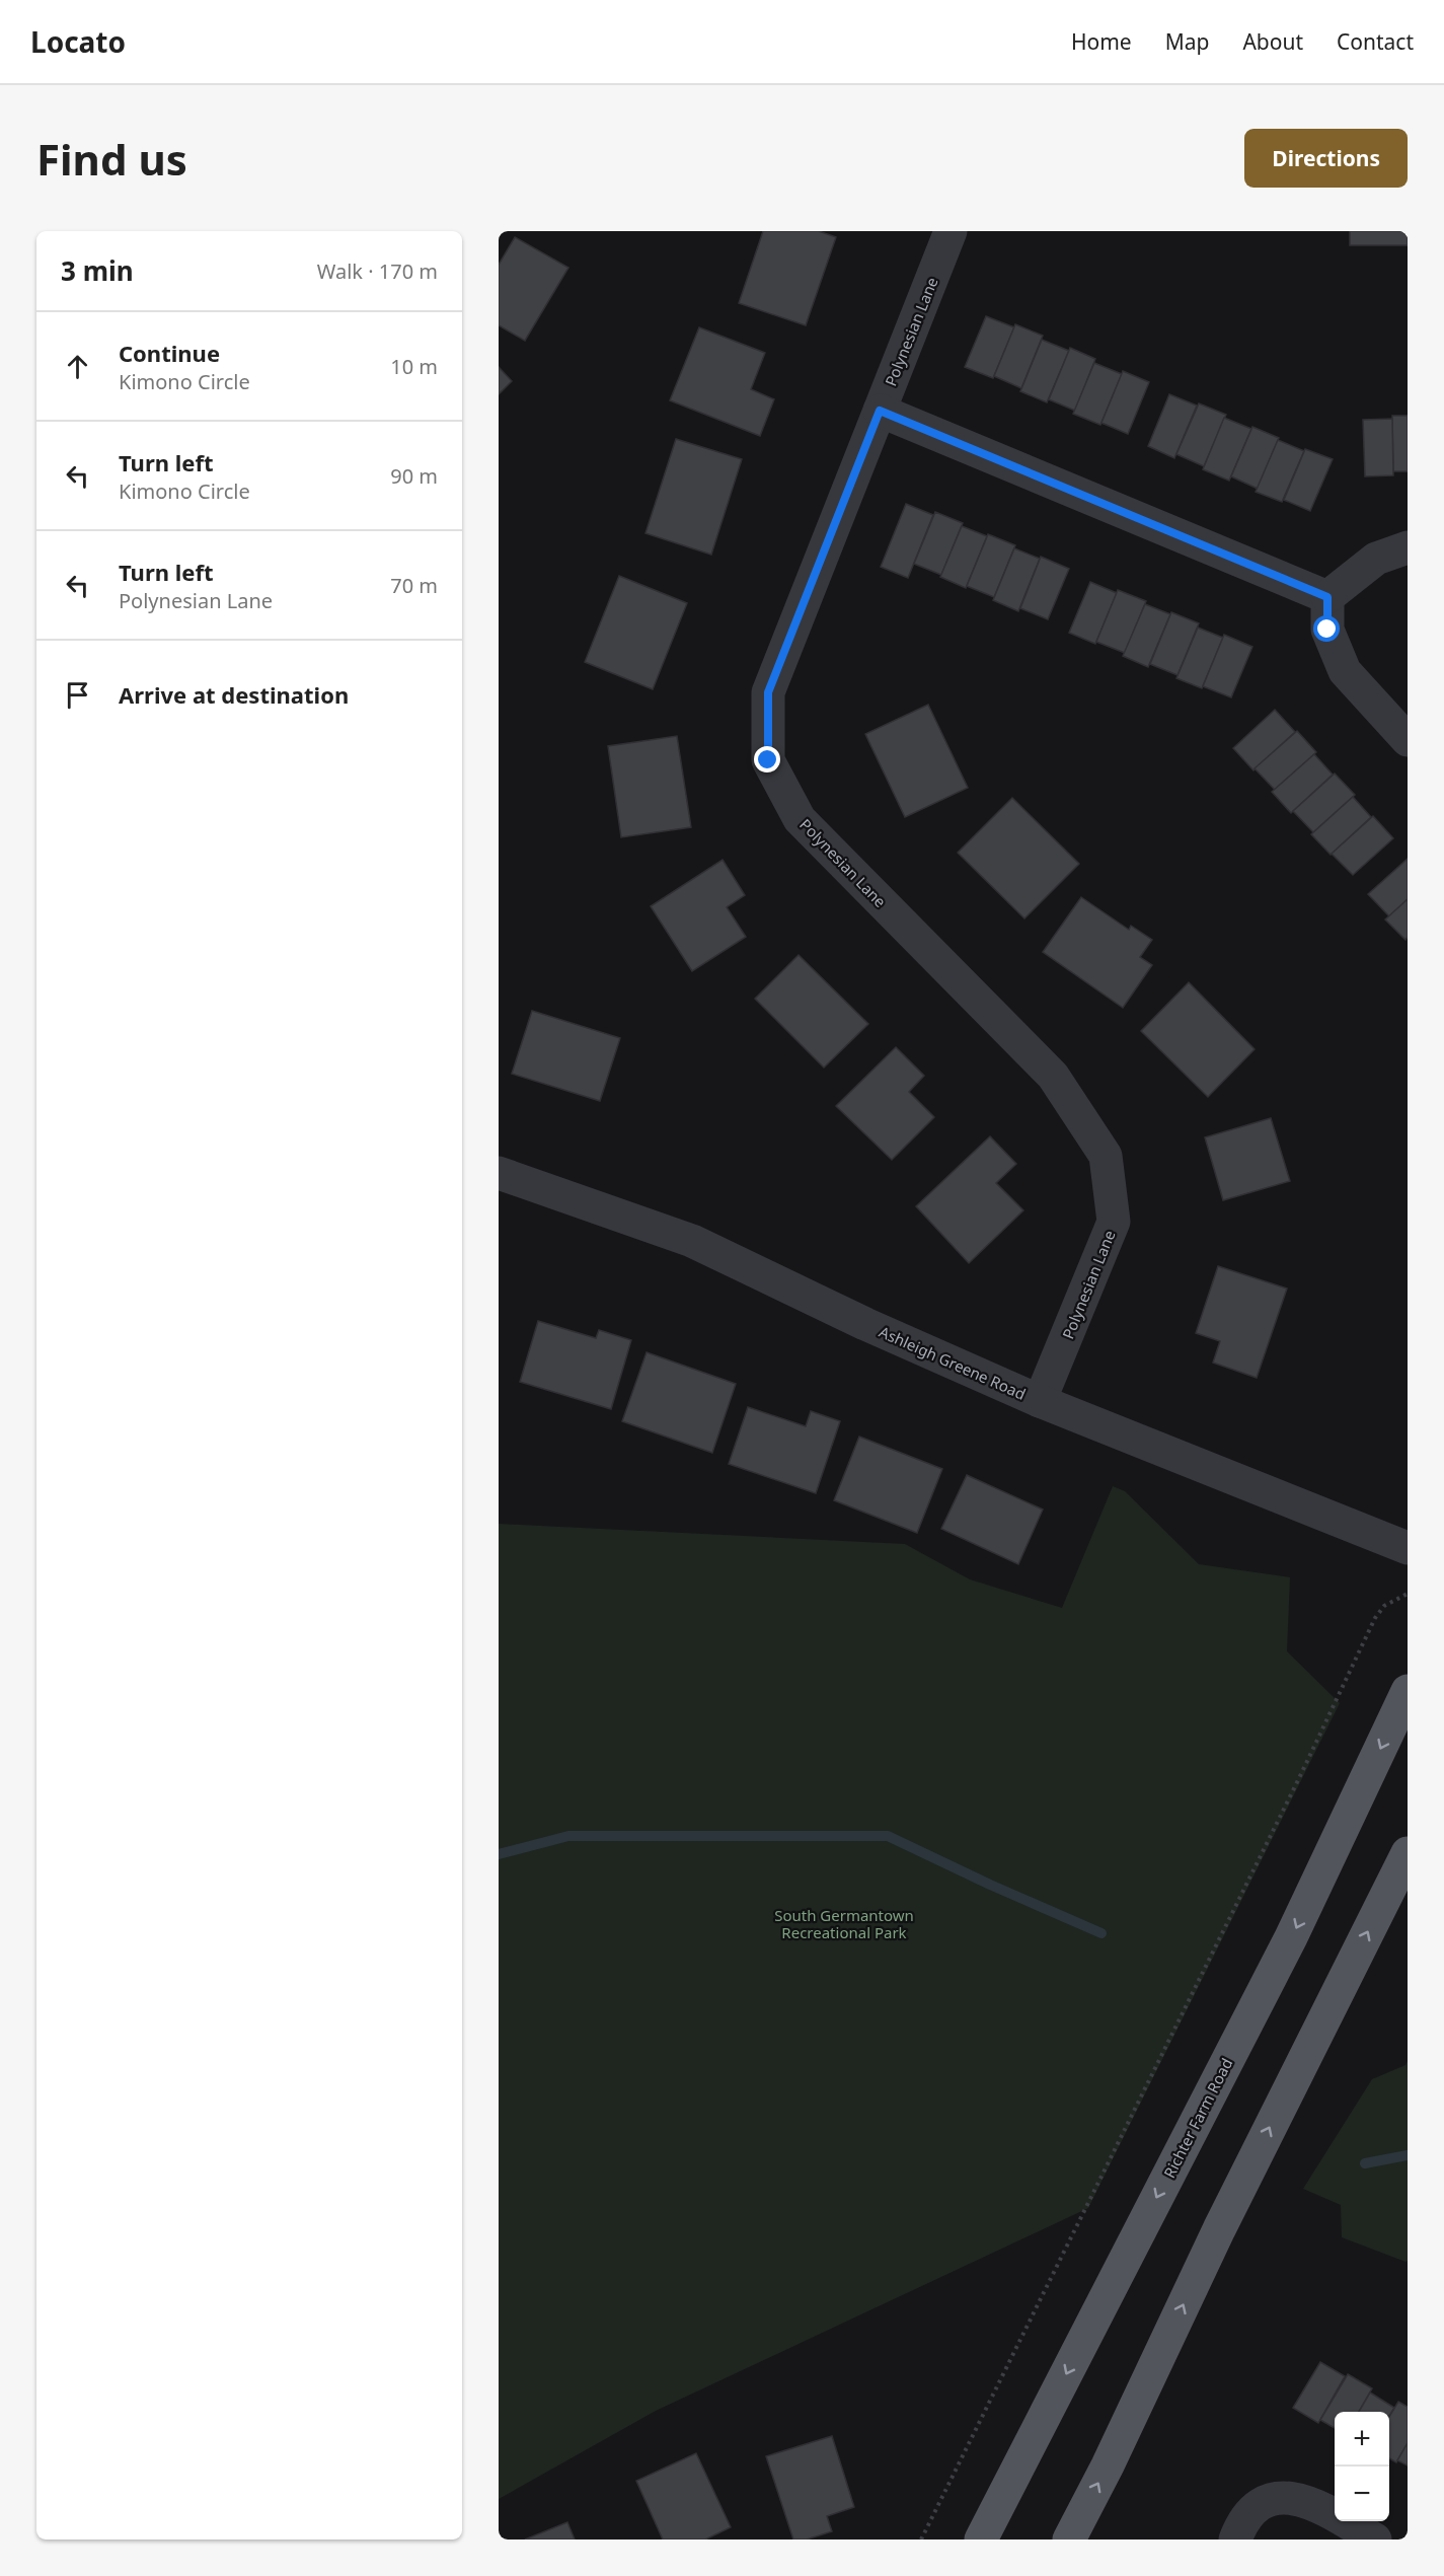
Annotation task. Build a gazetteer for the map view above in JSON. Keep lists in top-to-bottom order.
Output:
{
  "streets": {
    "main road": ["Richter Farm Road"],
    "street": ["Polynesian Lane", "Ashleigh Greene Road"]
  },
  "crossings": [
    ["Polynesian Lane", "Ashleigh Greene Road"]
  ],
  "parks": ["South Germantown Recreational Park"],
  "page": {
    "header": "Locato",
    "nav": [
      "Home",
      "Map",
      "About",
      "Contact"
    ],
    "buttons": "Directions",
    "title": "Find us",
    "heading": ["3 min", "Walk · 170 m"],
    "list": [
      ["Continue", "Kimono Circle", "10 m"],
      ["Turn left", "Kimono Circle", "90 m"],
      ["Turn left", "Polynesian Lane", "70 m"],
      "Arrive at destination"
    ],
    "map_buttons": ["+", "−"]
  }
}
